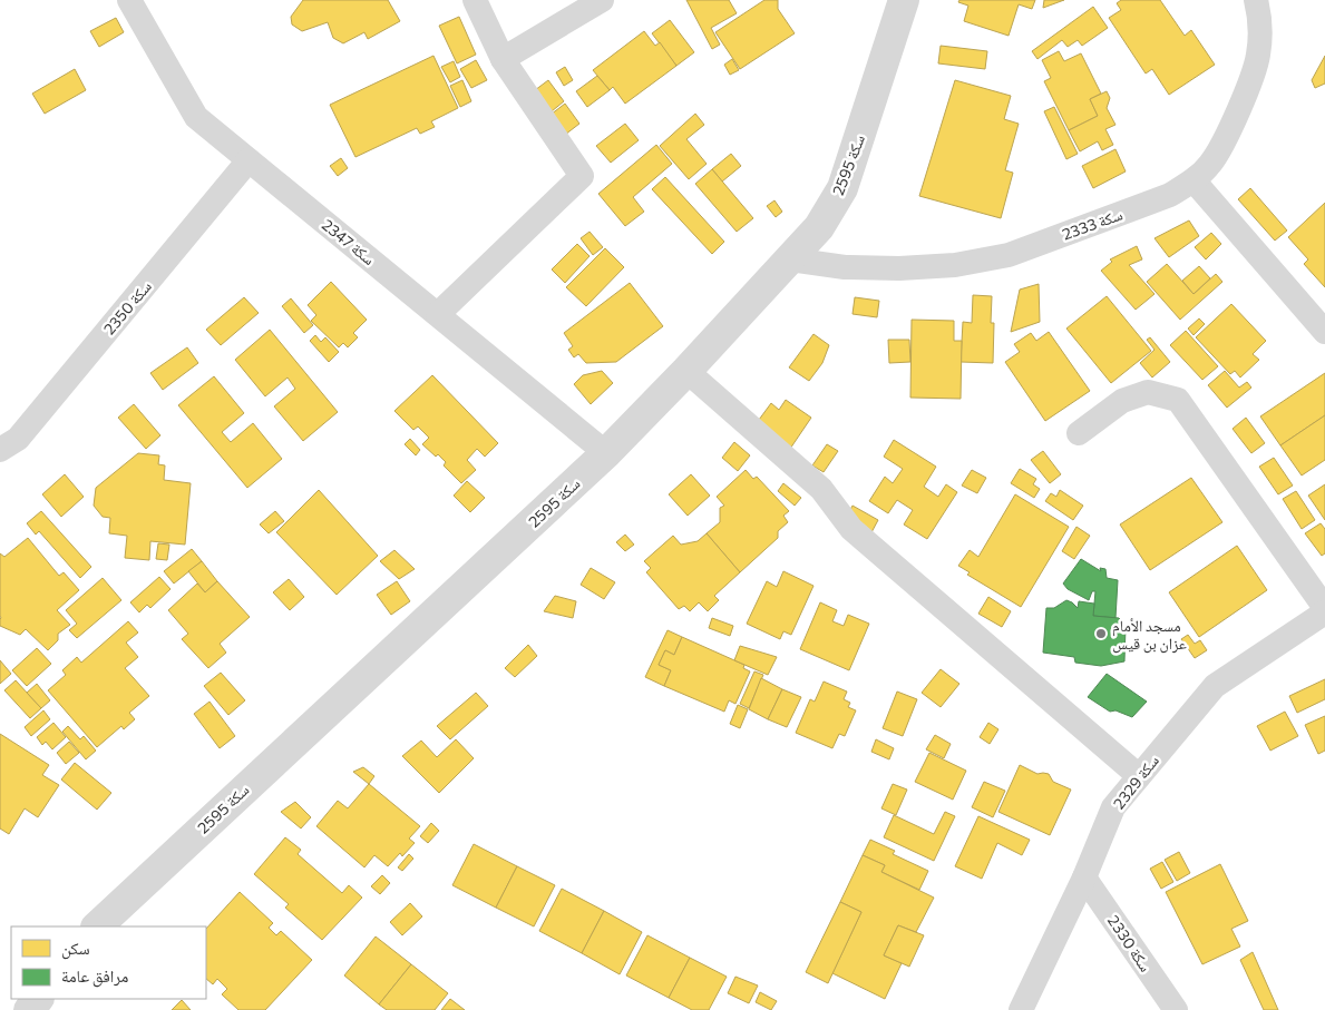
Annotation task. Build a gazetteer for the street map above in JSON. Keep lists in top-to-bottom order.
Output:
{
  "streets": {
    "street": [
      "سكة 2595",
      "سكة 2333",
      "سكة 2347",
      "سكة 2350",
      "سكة 2329",
      "سكة 2330"
    ]
  },
  "crossings": [
    ["سكة 2595", "سكة 2333"],
    ["سكة 2595", "سكة 2347"],
    ["سكة 2347", "سكة 2350"],
    ["سكة 2329", "سكة 2330"]
  ],
  "places": ["مسجد الأمام عزان بن قيس"],
  "legend": ["سكن", "مرافق عامة"]
}
